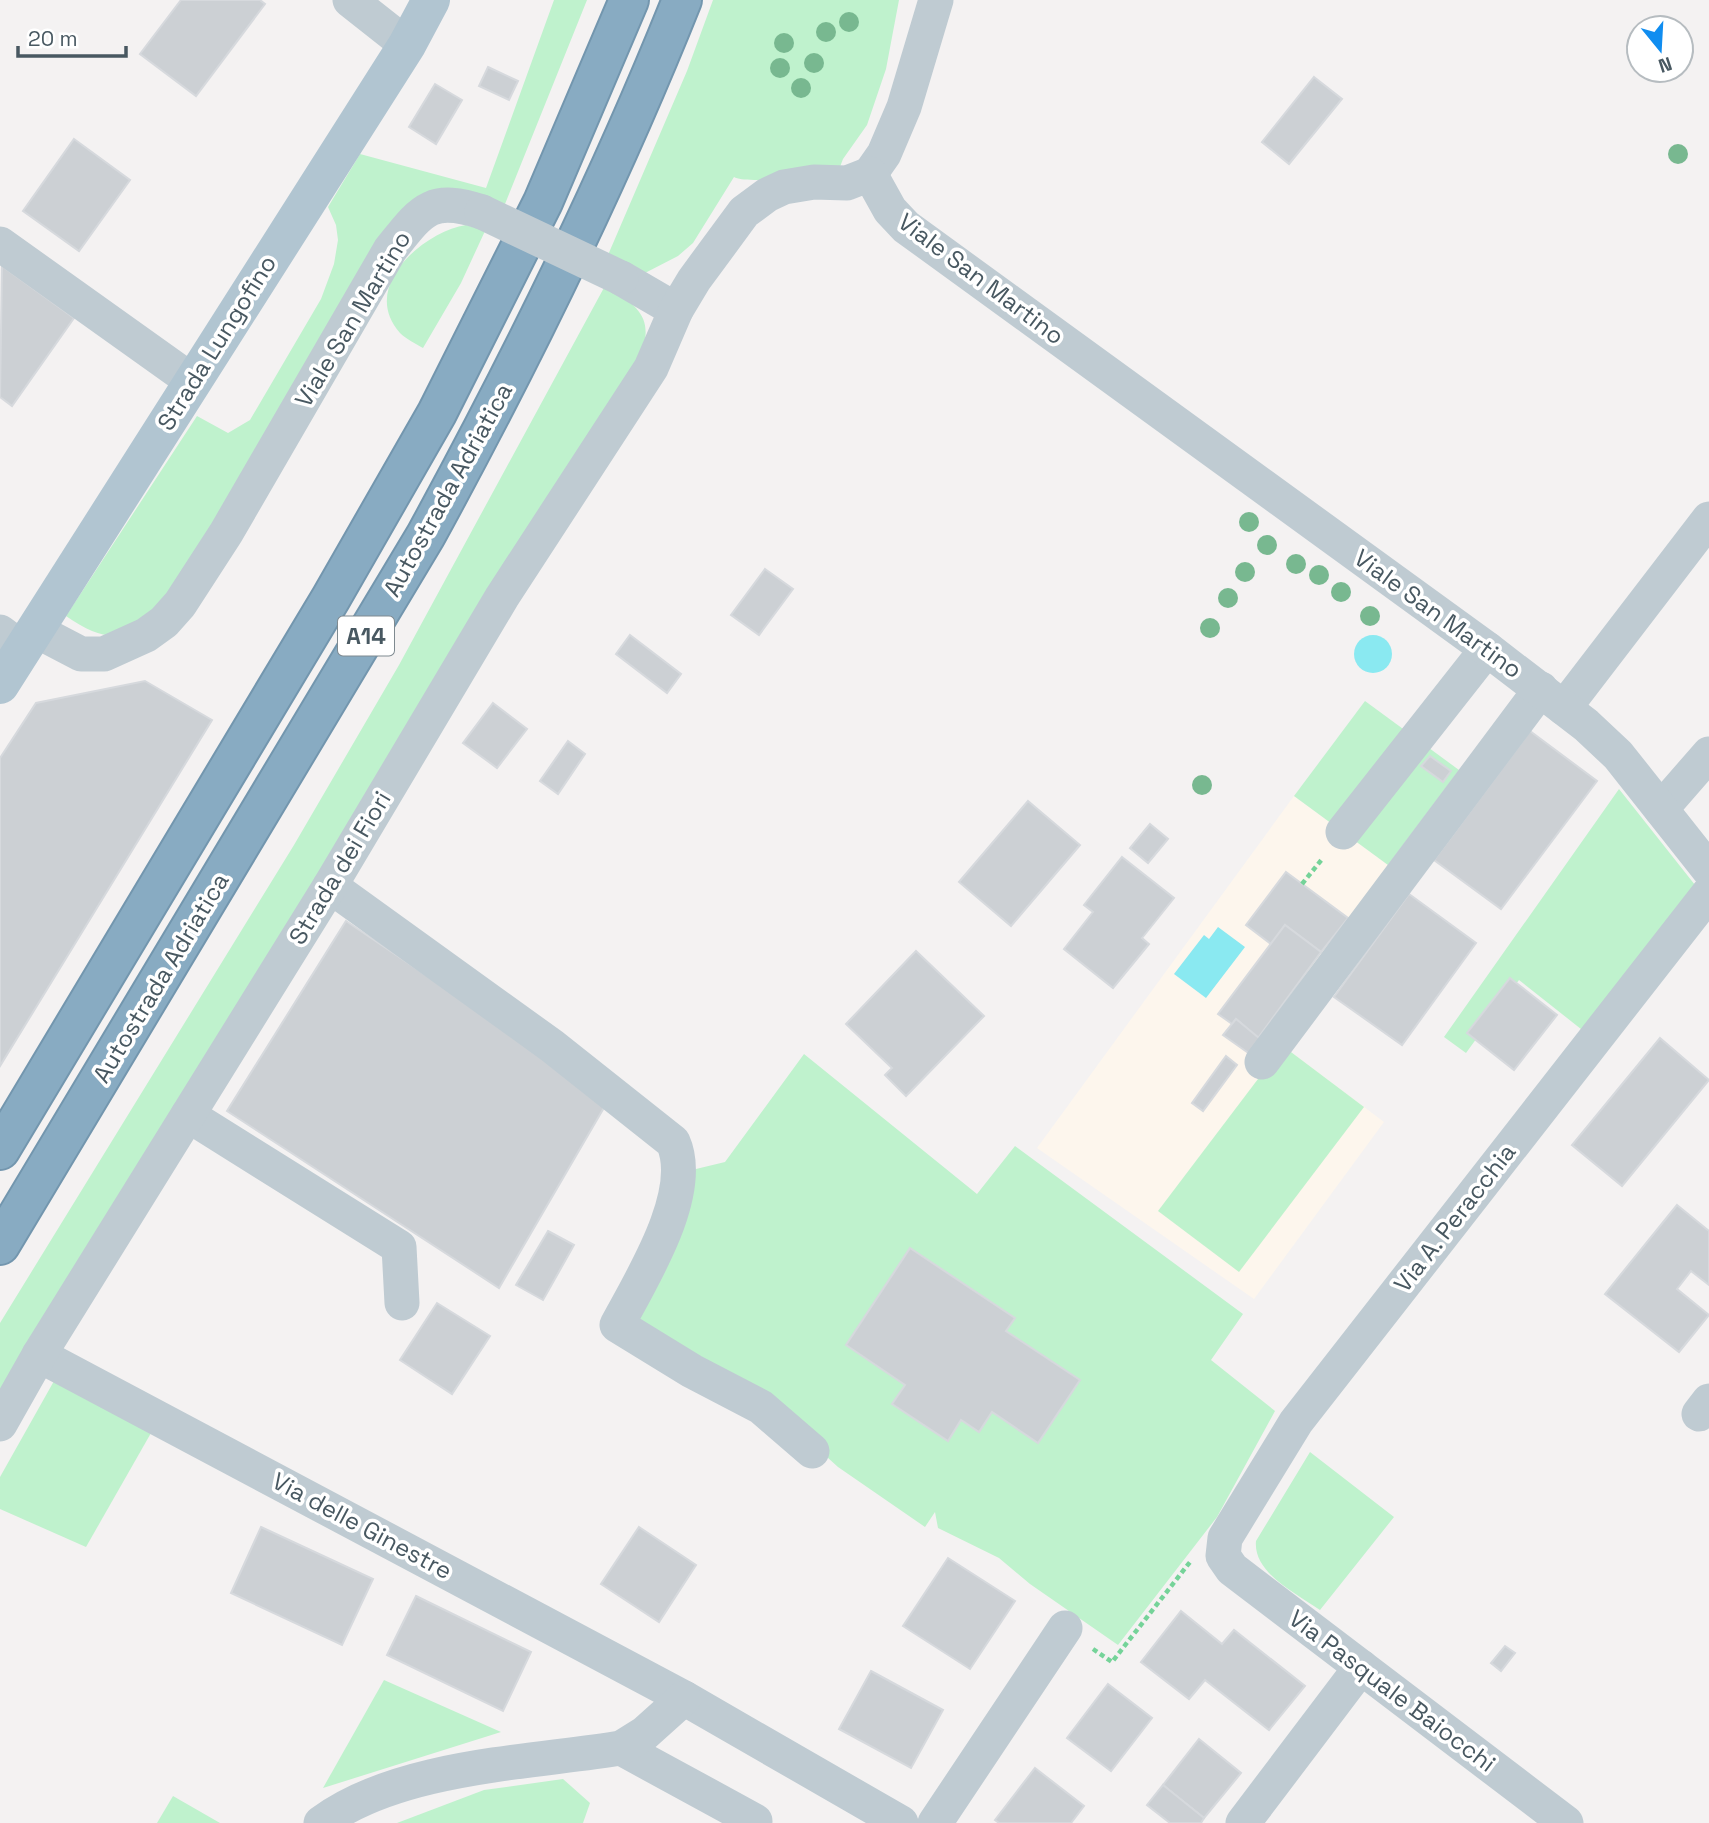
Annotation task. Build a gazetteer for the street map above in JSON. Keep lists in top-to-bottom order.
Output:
{
  "streets": {
    "highway": ["Autostrada Adriatica", "A14"],
    "main road": ["Strada Lungofino"],
    "street": [
      "Viale San Martino",
      "Strada dei Fiori",
      "Via A. Peracchia",
      "Via delle Ginestre",
      "Via Pasquale Baiocchi"
    ]
  },
  "crossings": [
    ["Viale San Martino", "Strada Lungofino"],
    ["Viale San Martino", "Strada dei Fiori"],
    ["Strada dei Fiori", "Via delle Ginestre"],
    ["Via A. Peracchia", "Via Pasquale Baiocchi"]
  ],
  "scale_bar": "20 m",
  "north": "bottom"
}
